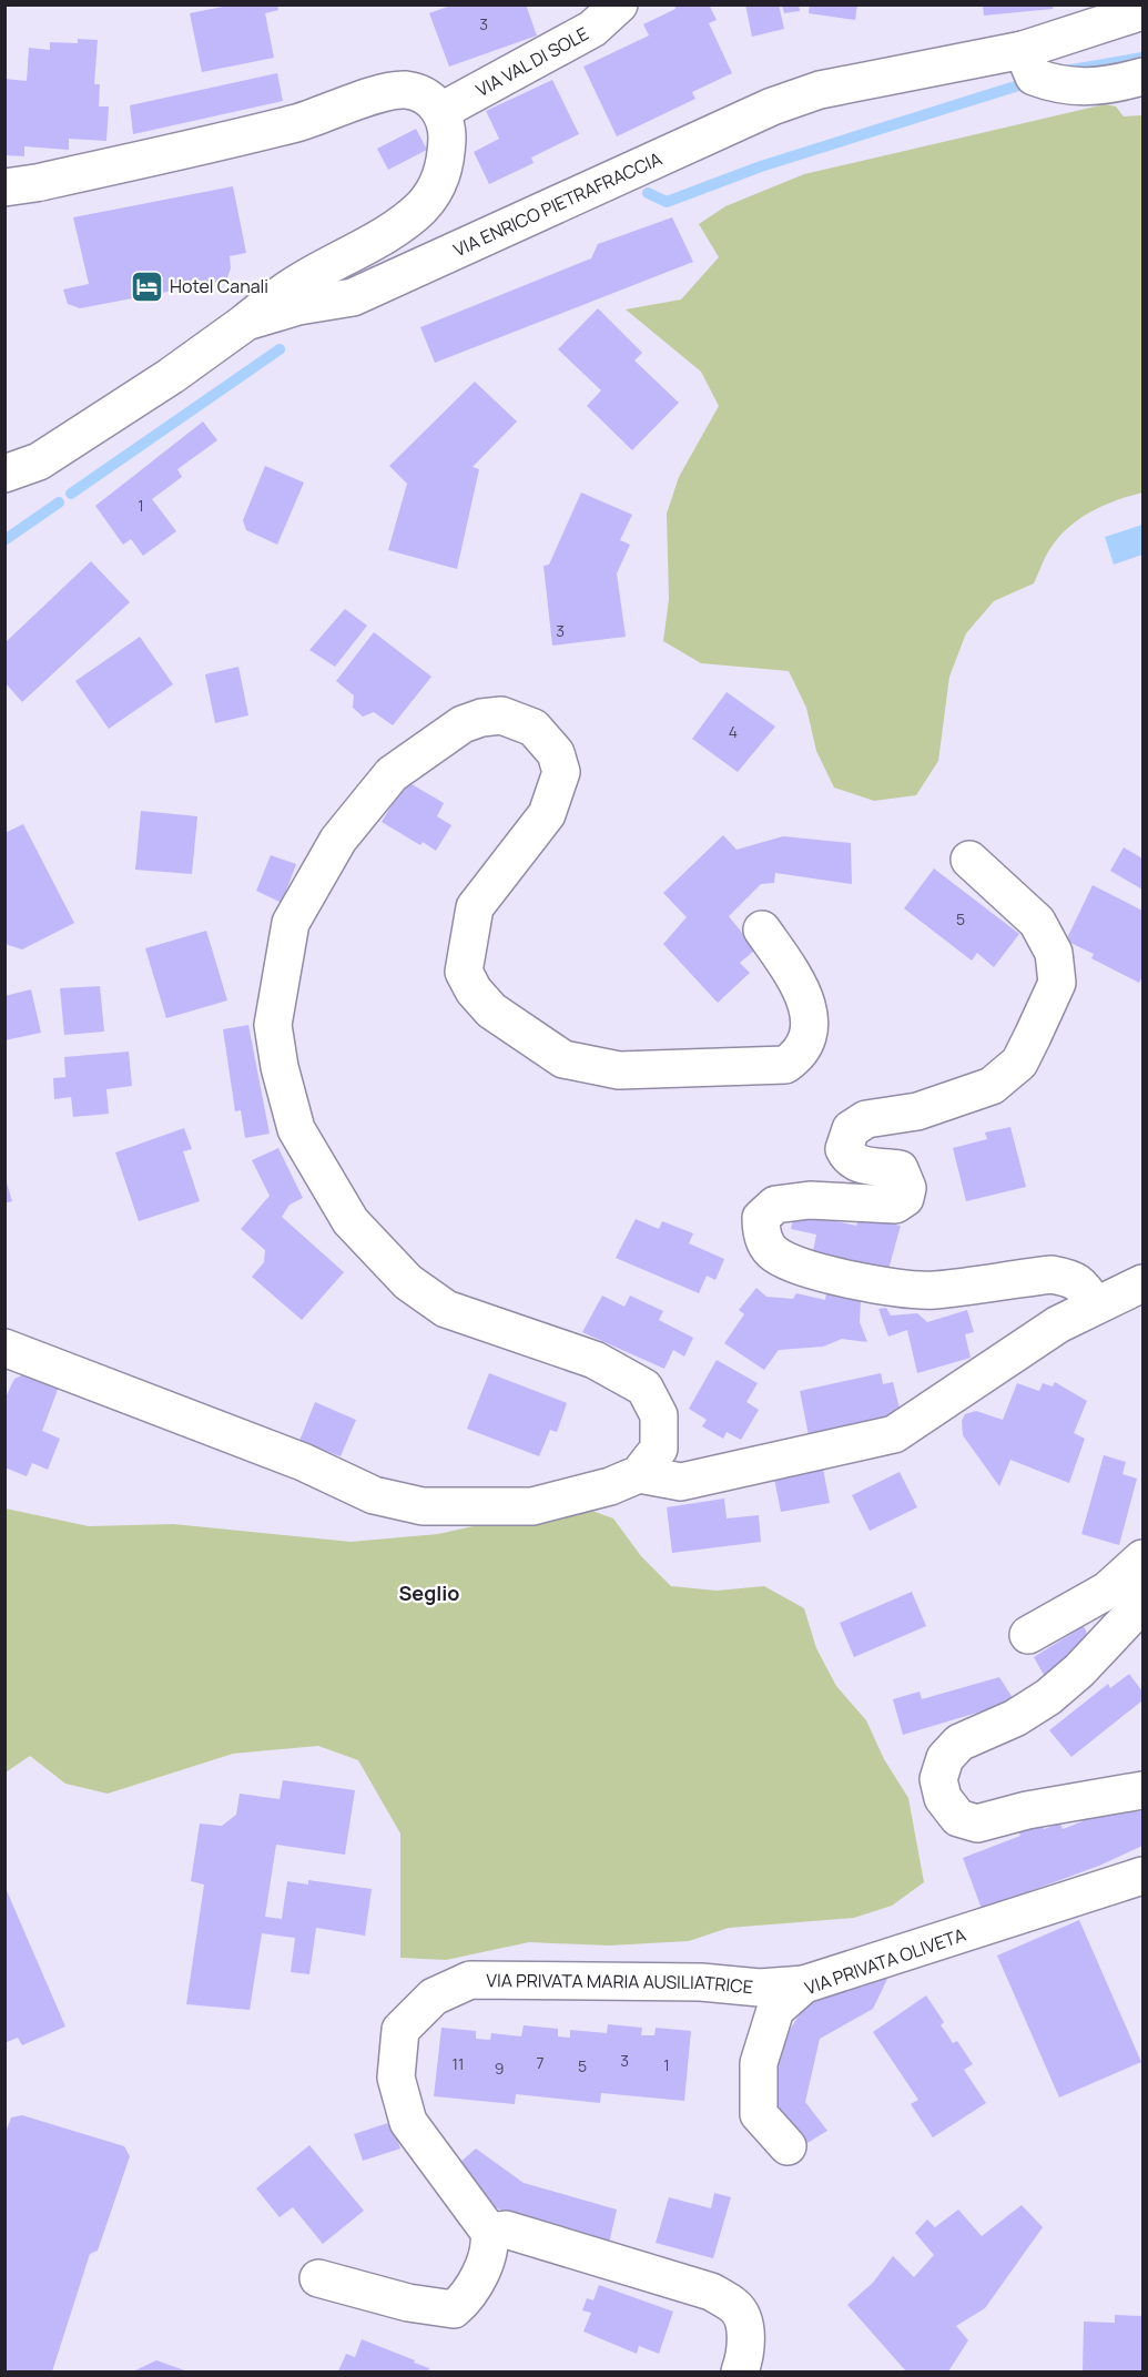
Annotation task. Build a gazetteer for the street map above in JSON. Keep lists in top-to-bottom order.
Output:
{
  "streets": {
    "street": [
      "VIA VAL DI SOLE",
      "VIA ENRICO PIETRAFRACCIA",
      "VIA PRIVATA OLIVETA",
      "VIA PRIVATA MARIA AUSILIATRICE"
    ]
  },
  "crossings": [
    ["VIA PRIVATA OLIVETA", "VIA PRIVATA MARIA AUSILIATRICE"]
  ],
  "districts": ["Seglio"],
  "places": {
    "hotel": ["Hotel Canali"]
  },
  "house_numbers": [
    "3",
    "1",
    "3",
    "4",
    "5",
    "3",
    "7",
    "11",
    "1",
    "5",
    "9"
  ]
}
